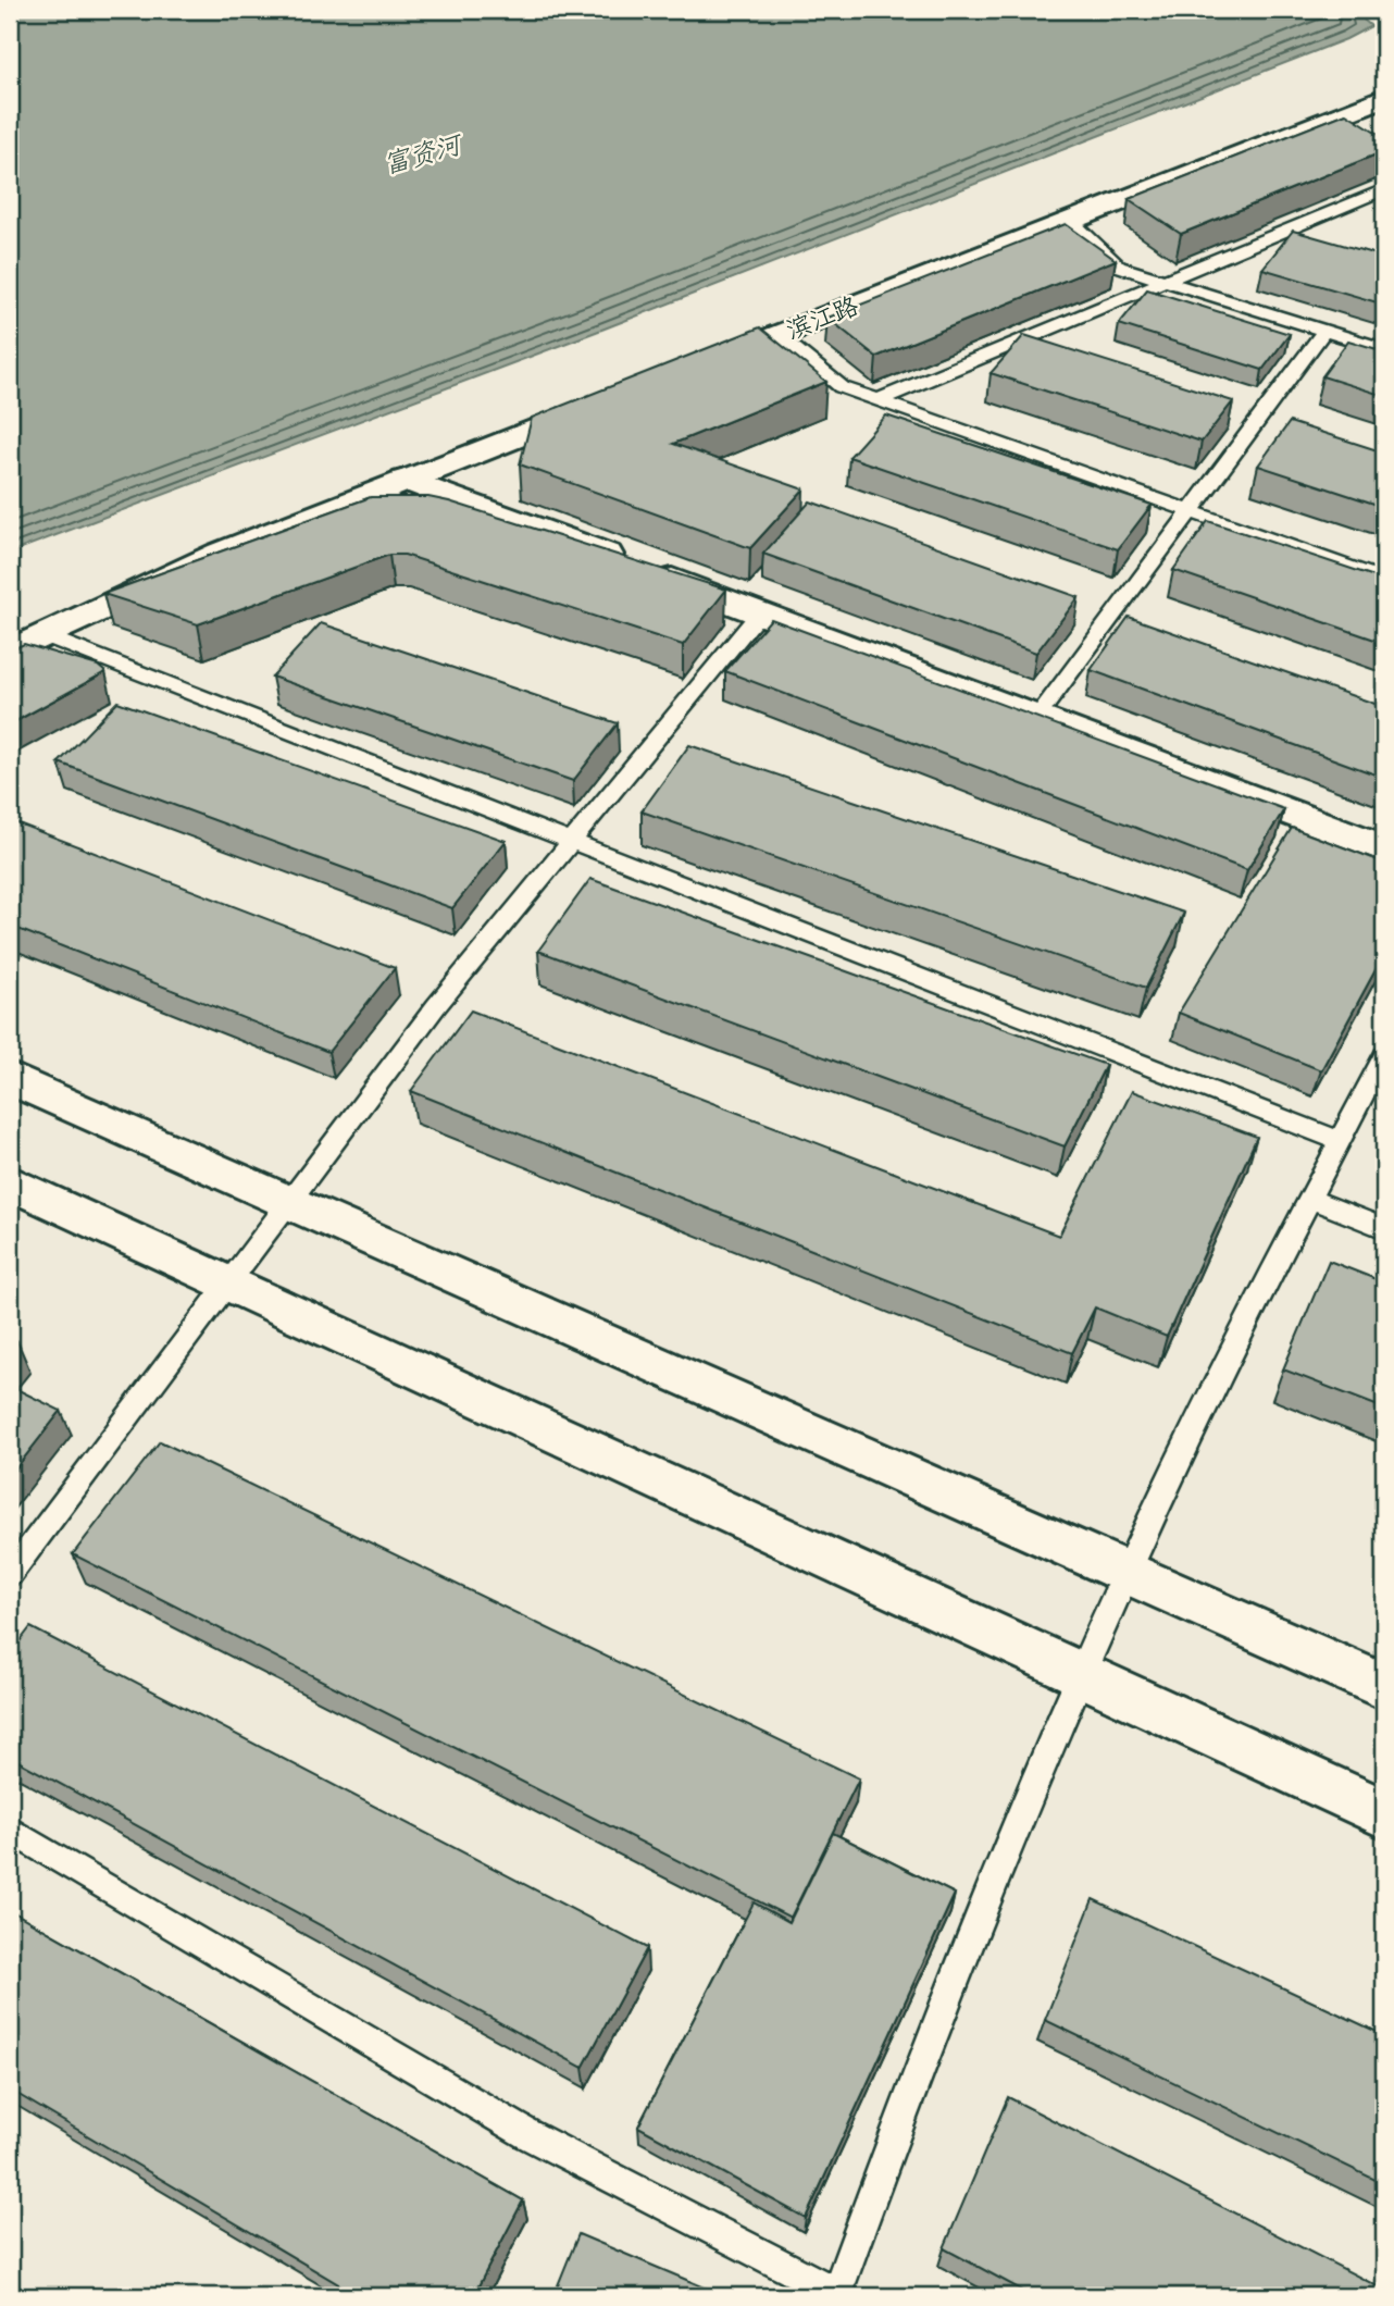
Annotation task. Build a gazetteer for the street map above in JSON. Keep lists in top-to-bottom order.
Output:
{
  "streets": {
    "street": ["滨江路"]
  },
  "water": ["富资河"]
}
